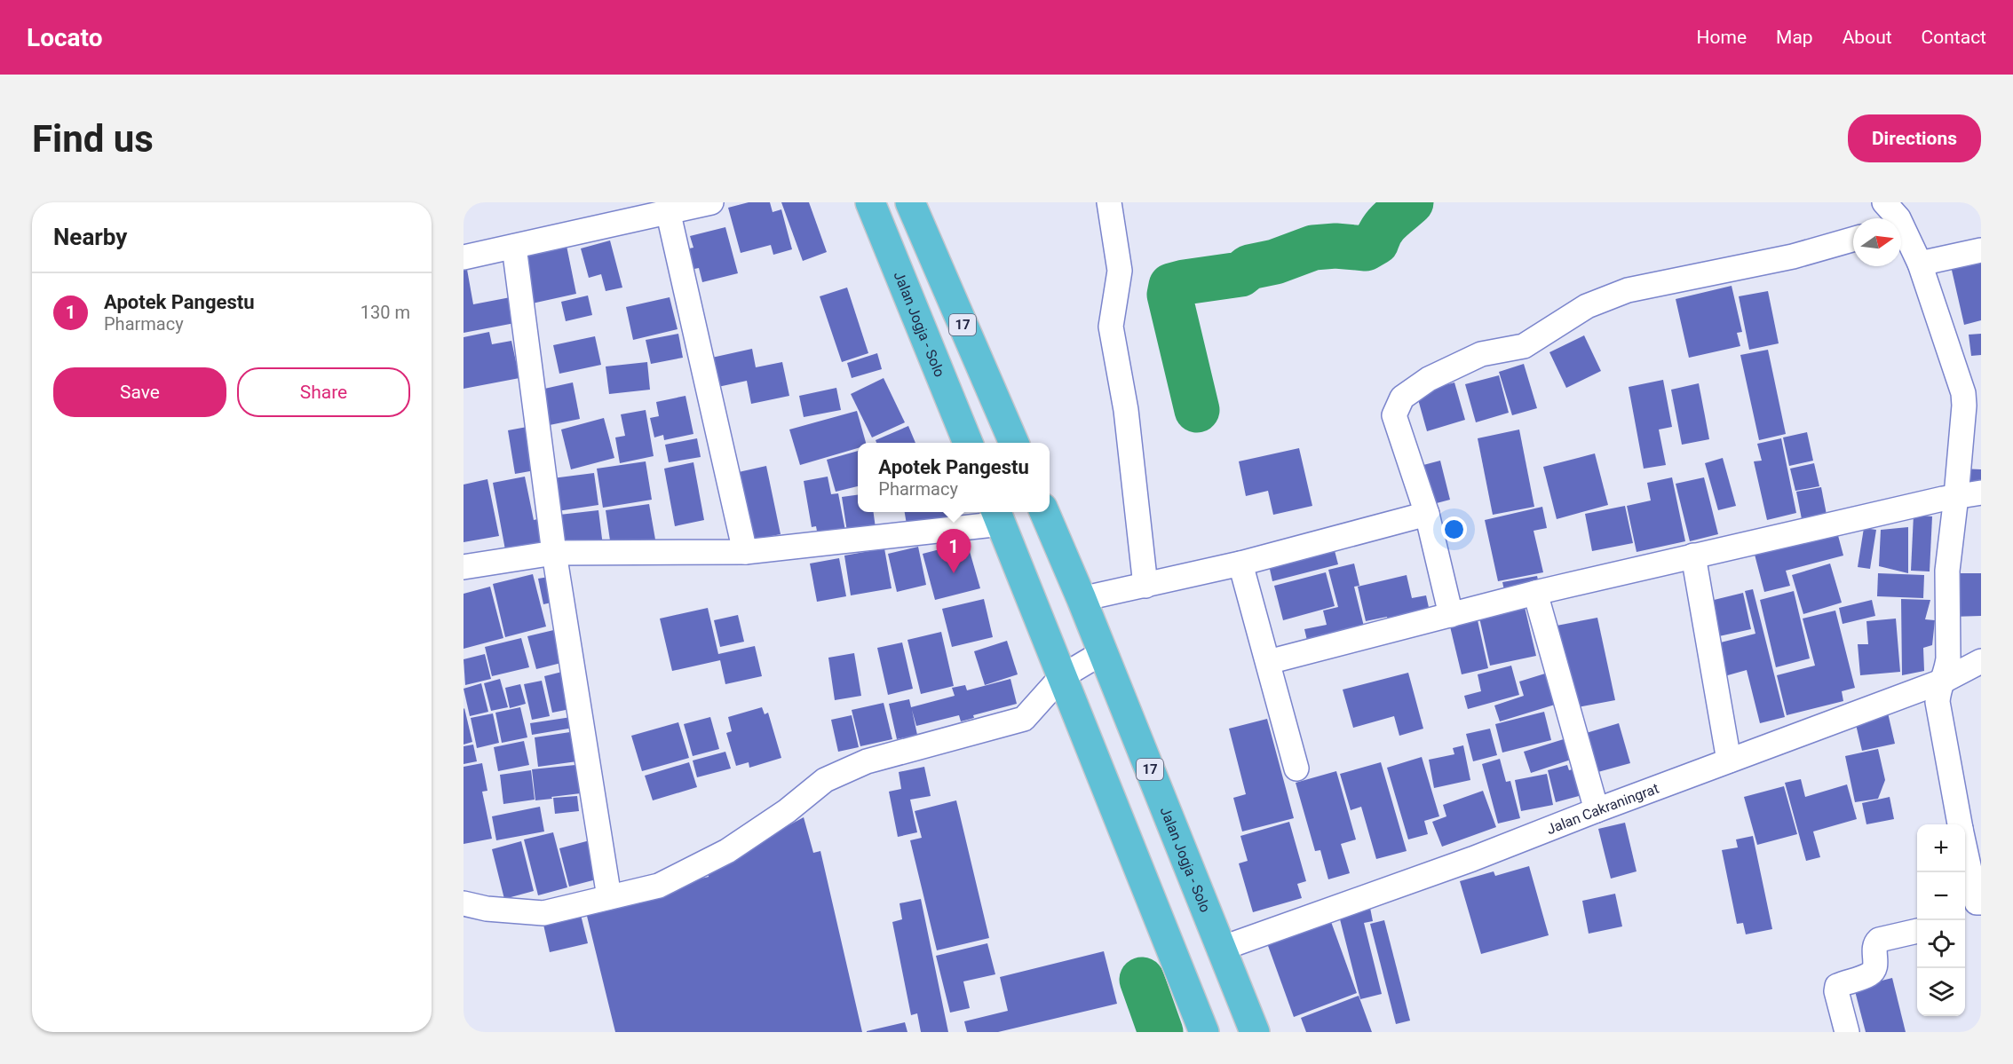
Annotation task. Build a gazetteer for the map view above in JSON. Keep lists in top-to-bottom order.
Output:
{
  "streets": {
    "highway": ["Jalan Jogja - Solo", "17"],
    "street": ["Jalan Cakraningrat"]
  },
  "crossings": [
    ["Jalan Jogja - Solo", "Jalan Cakraningrat"]
  ],
  "north": "right",
  "page": {
    "header": "Locato",
    "nav": [
      "Home",
      "Map",
      "About",
      "Contact"
    ],
    "buttons": [
      "Directions",
      ["Save", "Share"]
    ],
    "title": "Find us",
    "heading": "Nearby",
    "list": [
      {
        "mark": "1",
        "name": "Apotek Pangestu",
        "note": "Pharmacy",
        "value": "130 m"
      }
    ],
    "popup": ["Apotek Pangestu", "Pharmacy"],
    "pins": "1",
    "map_buttons": ["+", "−"]
  }
}
